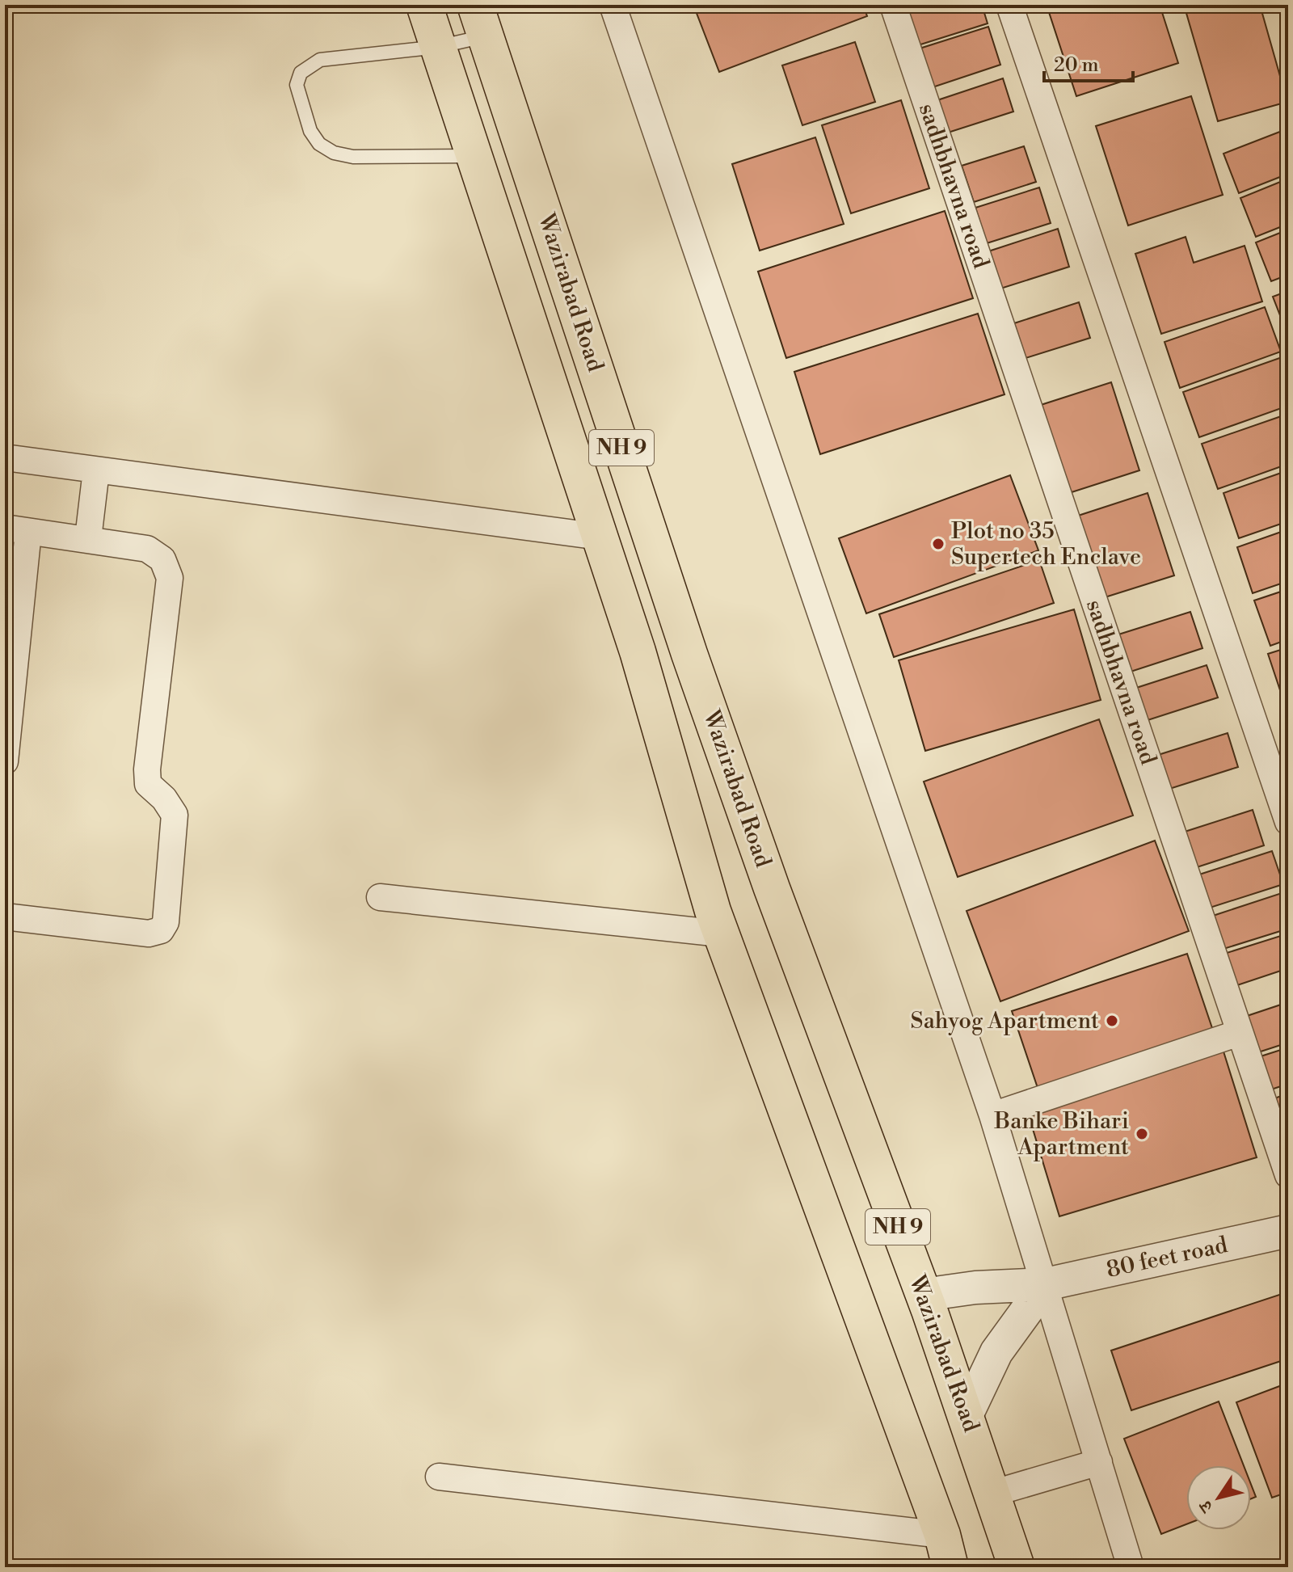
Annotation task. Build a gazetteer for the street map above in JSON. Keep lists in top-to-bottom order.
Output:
{
  "streets": {
    "highway": ["Wazirabad Road", "NH 9"],
    "street": ["sadhbhavna road", "80 feet road"]
  },
  "places": ["Plot no 35 Supertech Enclave", "Sahyog Apartment", "Banke Bihari Apartment"],
  "scale_bar": "20 m",
  "north": "bottom left"
}
